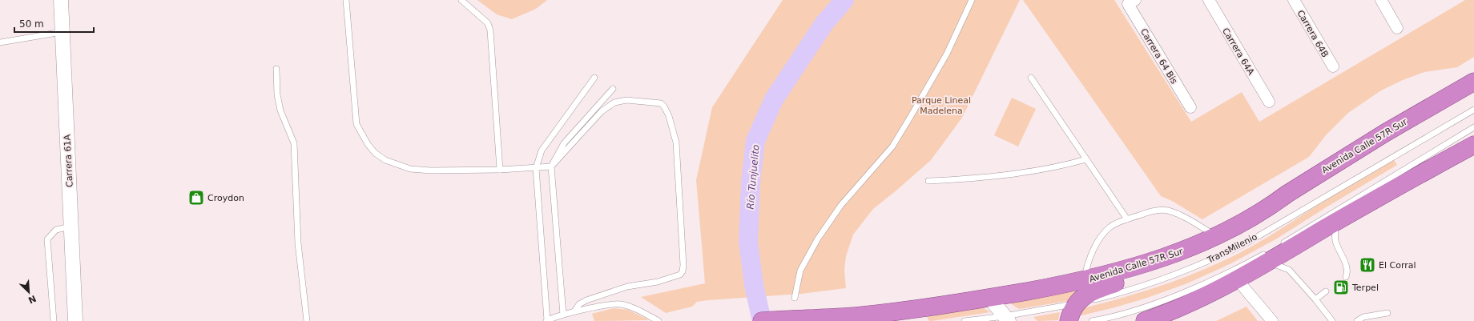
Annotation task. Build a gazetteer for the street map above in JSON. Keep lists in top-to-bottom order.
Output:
{
  "streets": {
    "highway": ["Avenida Calle 57R Sur"],
    "street": [
      "Carrera 64B",
      "Carrera 64A",
      "Carrera 64 Bis",
      "Carrera 61A"
    ],
    "lane": ["TransMilenio"]
  },
  "water": ["Río Tunjuelito"],
  "parks": ["Parque Lineal Madelena"],
  "places": {
    "shop": ["Croydon"],
    "restaurant": ["El Corral"],
    "fuel station": ["Terpel"]
  },
  "scale_bar": "50 m",
  "north": "bottom right"
}
